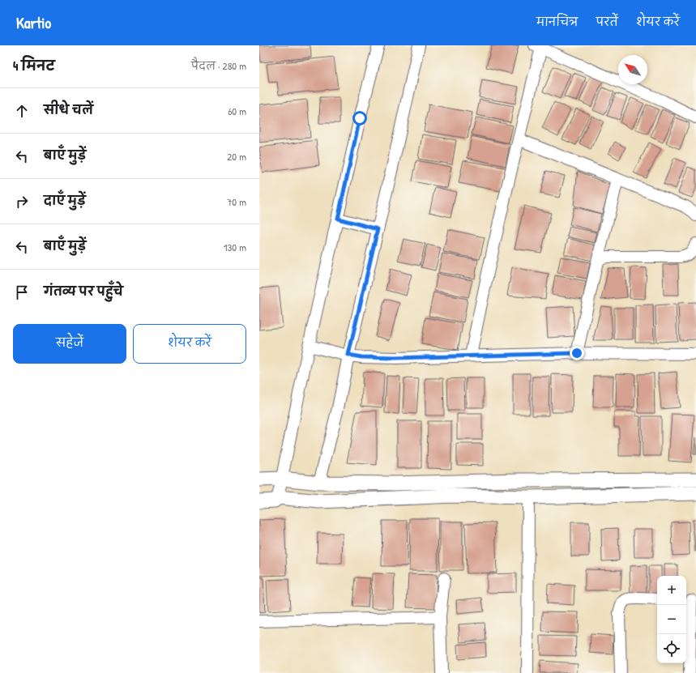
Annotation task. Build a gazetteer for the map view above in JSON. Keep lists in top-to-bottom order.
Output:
{
  "north": "top left",
  "page": {
    "header": "Kartio",
    "nav": ["मानचित्र", "परतें", "शेयर करें"],
    "heading": ["4 मिनट", "पैदल · 280 m"],
    "list": [
      ["सीधे चलें", "60 m"],
      ["बाएँ मुड़ें", "20 m"],
      ["दाएँ मुड़ें", "70 m"],
      ["बाएँ मुड़ें", "130 m"],
      "गंतव्य पर पहुँचे"
    ],
    "buttons": ["सहेजें", "शेयर करें"],
    "map_buttons": ["+", "−"]
  }
}
